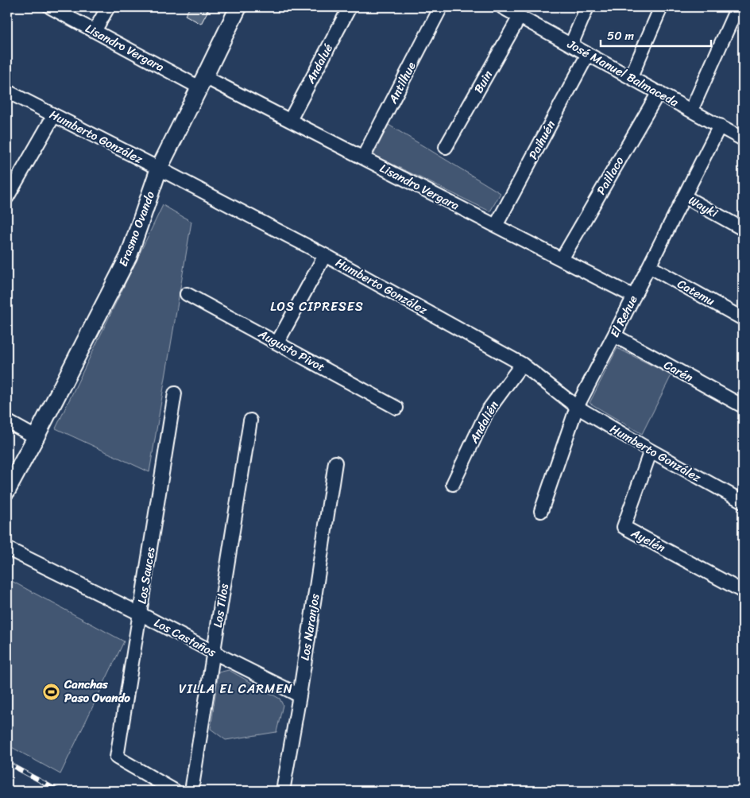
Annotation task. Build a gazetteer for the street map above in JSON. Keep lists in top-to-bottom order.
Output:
{
  "streets": {
    "street": [
      "Lisandro Vergara",
      "Andalué",
      "José Manuel Balmaceda",
      "Buin",
      "Antilhue",
      "Humberto González",
      "Paihuén",
      "Paillaco",
      "Wayki",
      "Erasmo Ovando",
      "Catemu",
      "El Rehue",
      "Augusto Pivot",
      "Carén",
      "Andalién",
      "Ayelén",
      "Los Sauces",
      "Los Tilos",
      "Los Naranjos",
      "Los Castaños"
    ]
  },
  "crossings": [
    ["Lisandro Vergara", "Andalué"],
    ["Lisandro Vergara", "Antilhue"],
    ["Lisandro Vergara", "Paihuén"],
    ["Lisandro Vergara", "Paillaco"],
    ["Lisandro Vergara", "Erasmo Ovando"],
    ["Lisandro Vergara", "El Rehue"],
    ["José Manuel Balmaceda", "Buin"],
    ["José Manuel Balmaceda", "Paihuén"],
    ["José Manuel Balmaceda", "Paillaco"],
    ["José Manuel Balmaceda", "El Rehue"],
    ["Humberto González", "Erasmo Ovando"],
    ["Humberto González", "El Rehue"],
    ["Humberto González", "Andalién"],
    ["Humberto González", "Ayelén"],
    ["Wayki", "El Rehue"],
    ["Catemu", "El Rehue"],
    ["El Rehue", "Carén"],
    ["Los Sauces", "Los Castaños"],
    ["Los Tilos", "Los Castaños"],
    ["Los Naranjos", "Los Castaños"]
  ],
  "districts": ["LOS CIPRESES", "VILLA EL CARMEN"],
  "places": {
    "sports": ["Canchas Paso Ovando"]
  },
  "scale_bar": "50 m"
}
